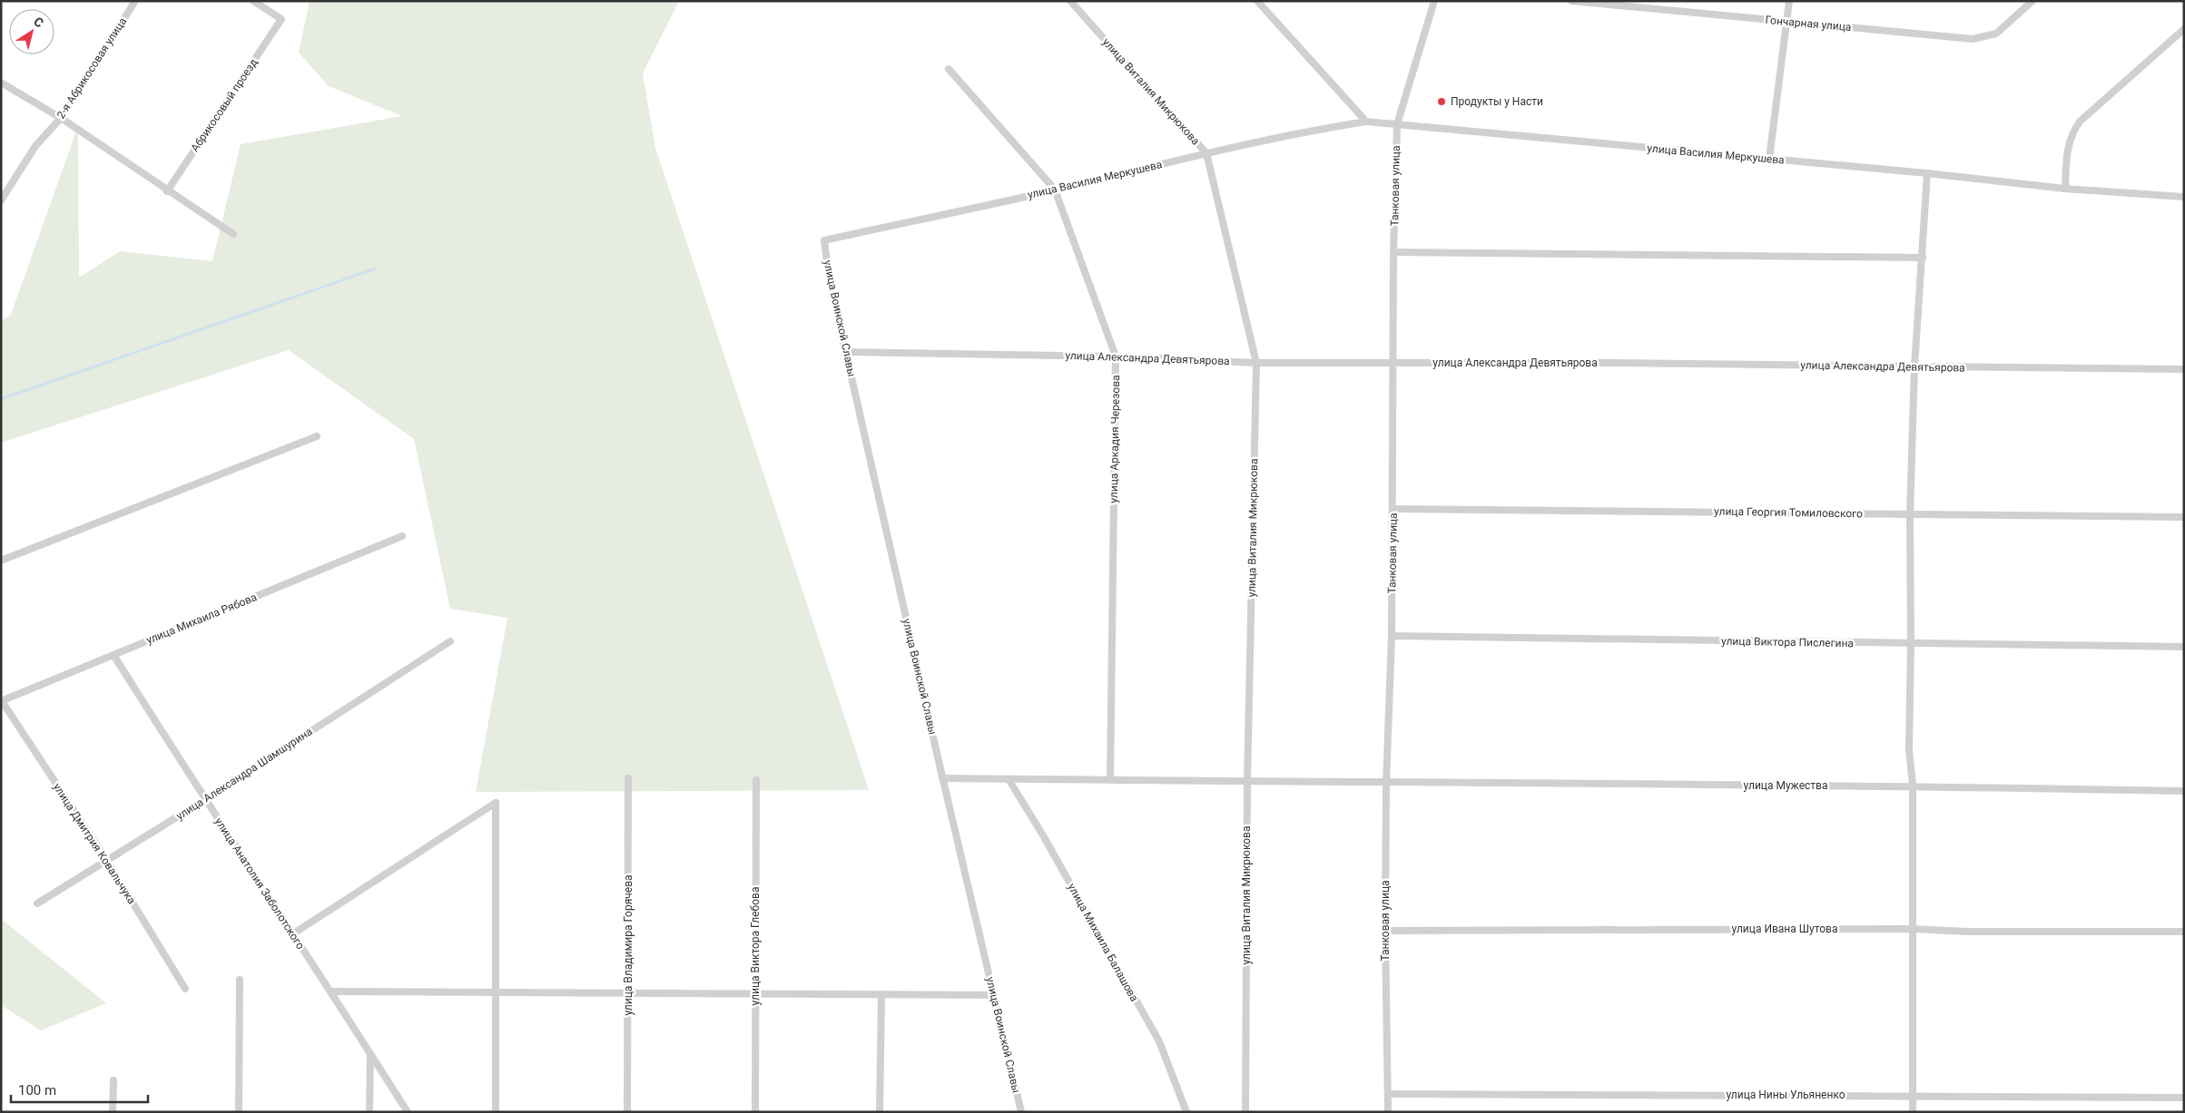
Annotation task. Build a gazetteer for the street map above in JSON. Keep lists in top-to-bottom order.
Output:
{
  "streets": {
    "street": [
      "Гончарная улица",
      "2-я Абрикосовая улица",
      "улица Виталия Микрюкова",
      "Абрикосовый проезд",
      "улица Василия Меркушева",
      "Танковая улица",
      "улица Воинской Славы",
      "улица Александра Девятьярова",
      "улица Аркадия Черезова",
      "улица Георгия Томиловского",
      "улица Михаила Рябова",
      "улица Виктора Пислегина",
      "улица Александра Шамшурина",
      "улица Мужества",
      "улица Дмитрия Ковальчука",
      "улица Анатолия Заболотского",
      "улица Ивана Шутова",
      "улица Михаила Балашова",
      "улица Владимира Горячева",
      "улица Виктора Глебова",
      "улица Нины Ульяненко"
    ]
  },
  "crossings": [
    ["улица Виталия Микрюкова", "улица Василия Меркушева"],
    ["улица Виталия Микрюкова", "улица Александра Девятьярова"],
    ["улица Виталия Микрюкова", "улица Мужества"],
    ["улица Василия Меркушева", "Танковая улица"],
    ["улица Василия Меркушева", "улица Воинской Славы"],
    ["улица Василия Меркушева", "улица Аркадия Черезова"],
    ["Танковая улица", "улица Александра Девятьярова"],
    ["Танковая улица", "улица Георгия Томиловского"],
    ["Танковая улица", "улица Виктора Пислегина"],
    ["Танковая улица", "улица Мужества"],
    ["Танковая улица", "улица Ивана Шутова"],
    ["Танковая улица", "улица Нины Ульяненко"],
    ["улица Воинской Славы", "улица Александра Девятьярова"],
    ["улица Воинской Славы", "улица Мужества"],
    ["улица Александра Девятьярова", "улица Аркадия Черезова"],
    ["улица Аркадия Черезова", "улица Мужества"],
    ["улица Михаила Рябова", "улица Дмитрия Ковальчука"],
    ["улица Михаила Рябова", "улица Анатолия Заболотского"],
    ["улица Александра Шамшурина", "улица Дмитрия Ковальчука"],
    ["улица Александра Шамшурина", "улица Анатолия Заболотского"],
    ["улица Мужества", "улица Михаила Балашова"]
  ],
  "places": ["Продукты у Насти"],
  "scale_bar": "100 m",
  "north": "top right"
}
